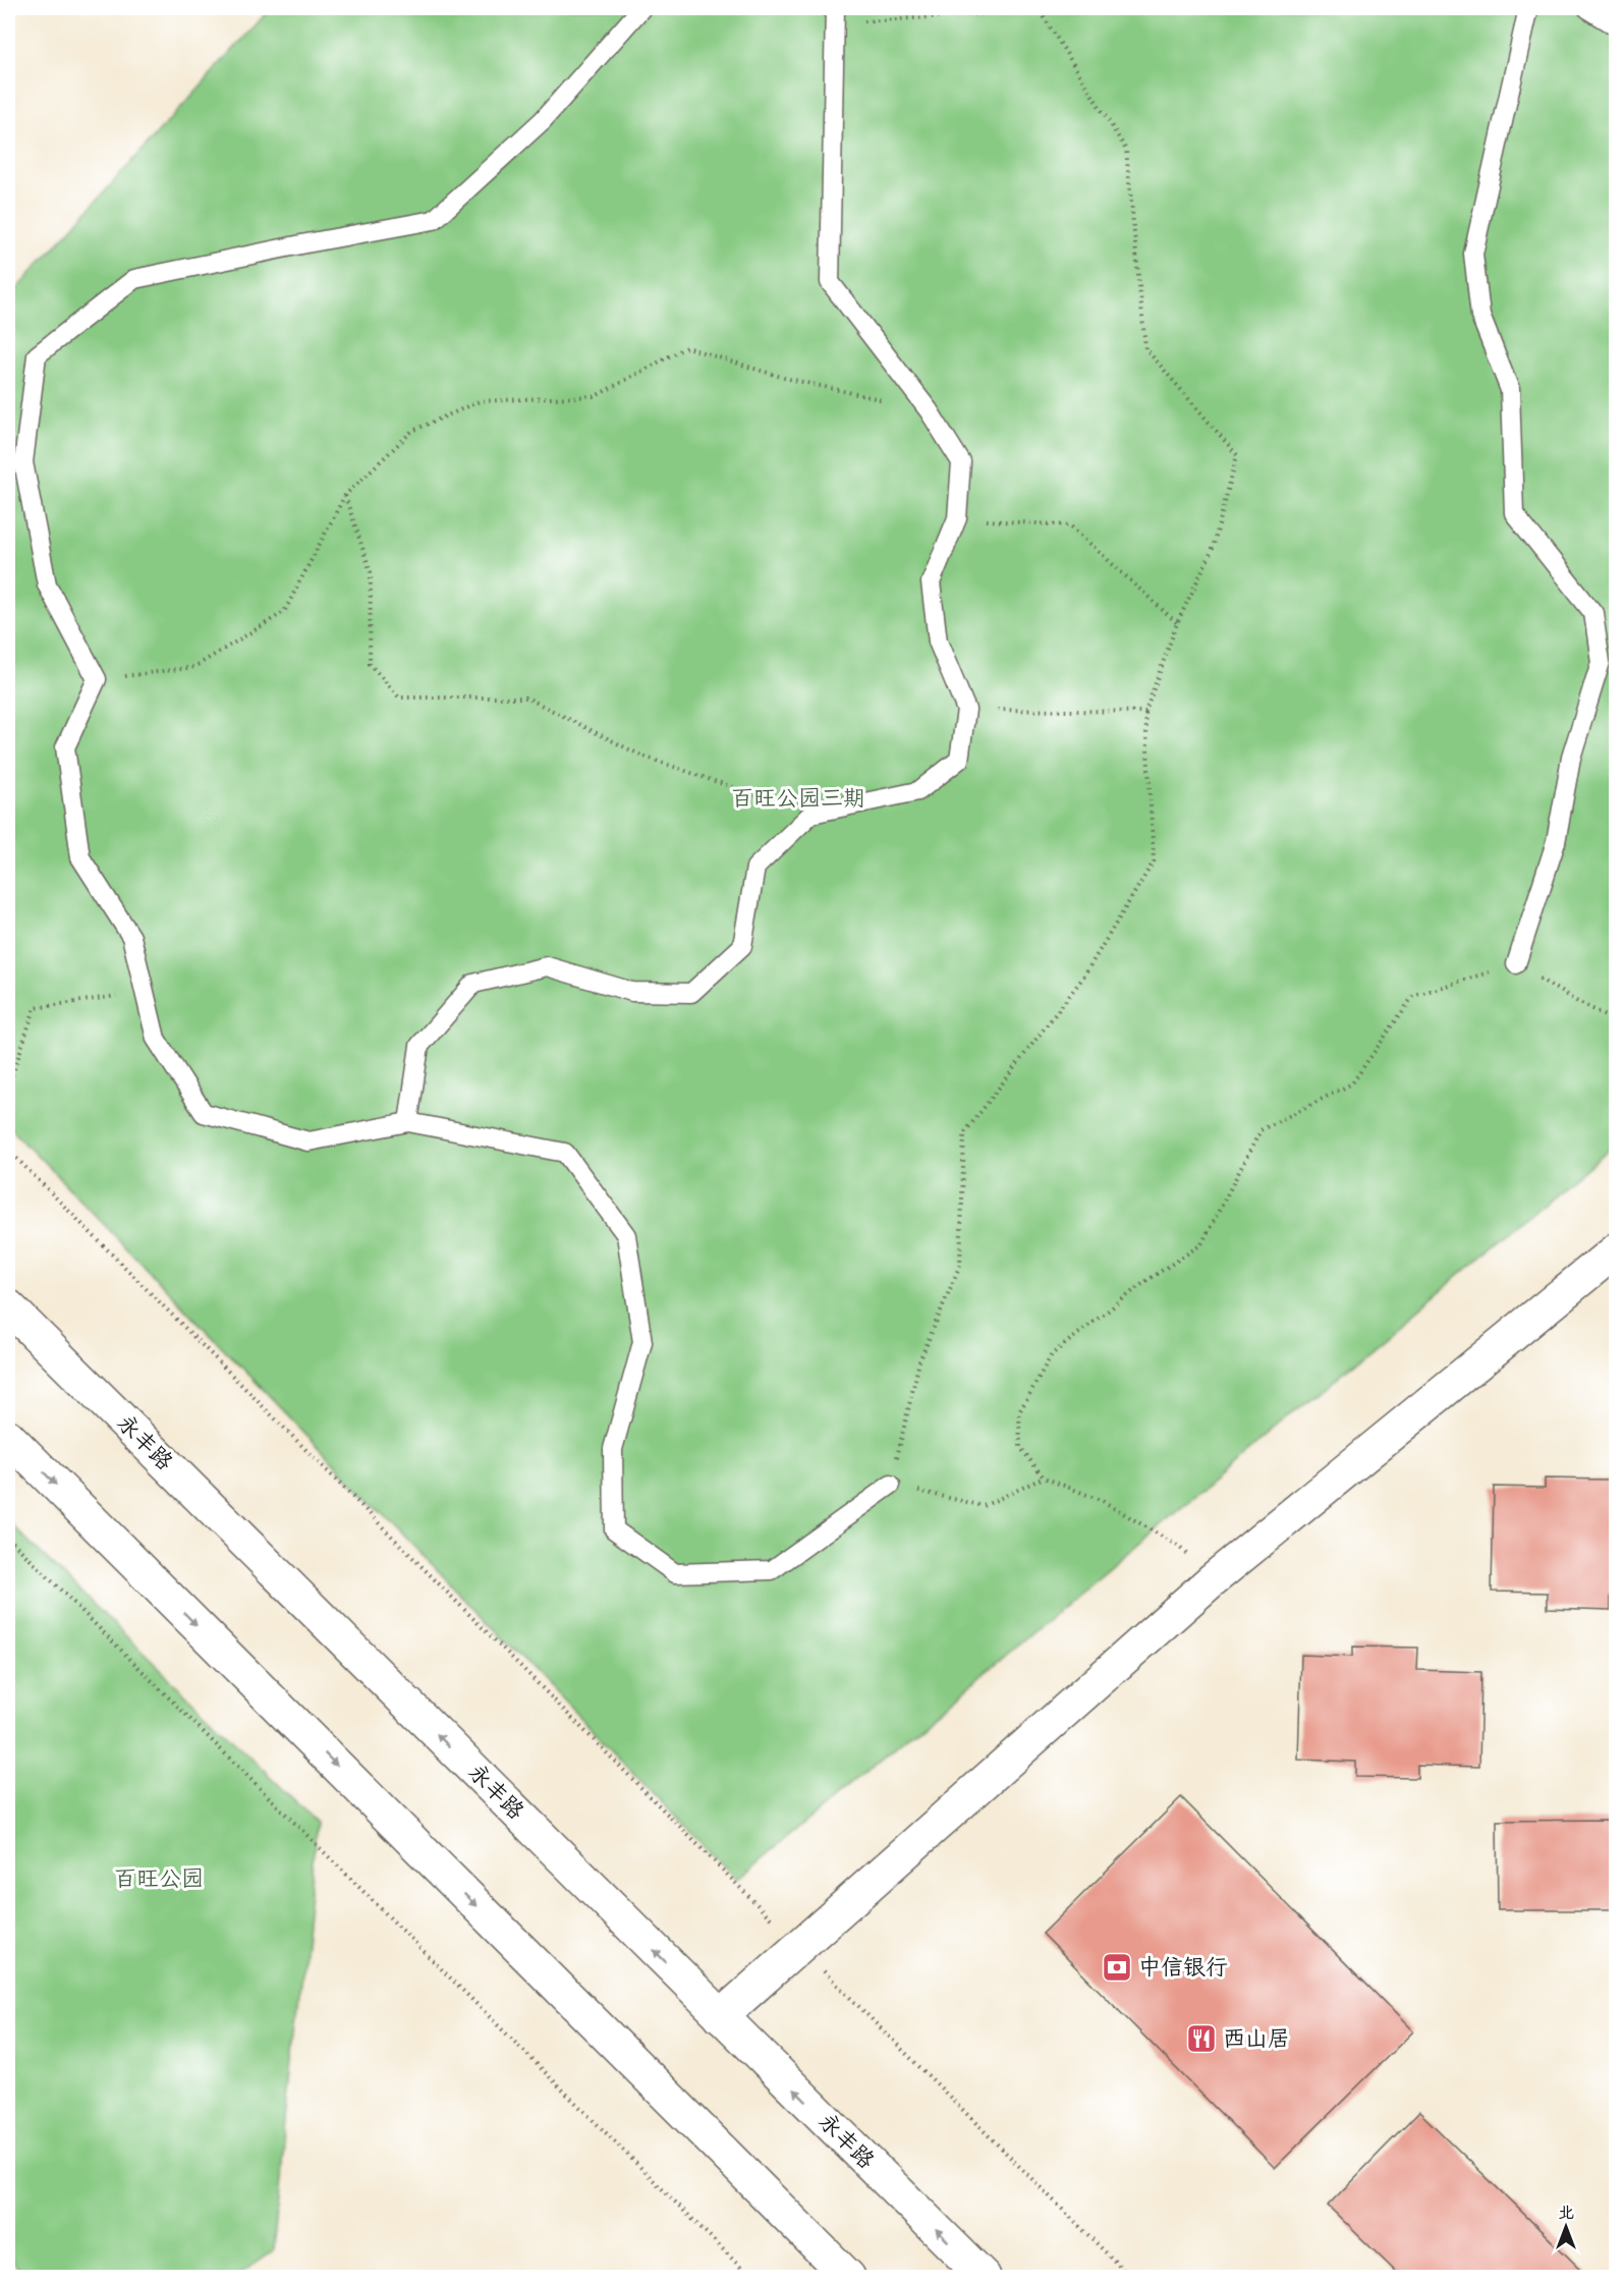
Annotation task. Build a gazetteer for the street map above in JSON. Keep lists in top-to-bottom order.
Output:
{
  "streets": {
    "main road": ["永丰路"]
  },
  "parks": ["百旺公园三期", "百旺公园"],
  "places": {
    "bank": ["中信银行"],
    "restaurant": ["西山居"]
  },
  "north": "top"
}
